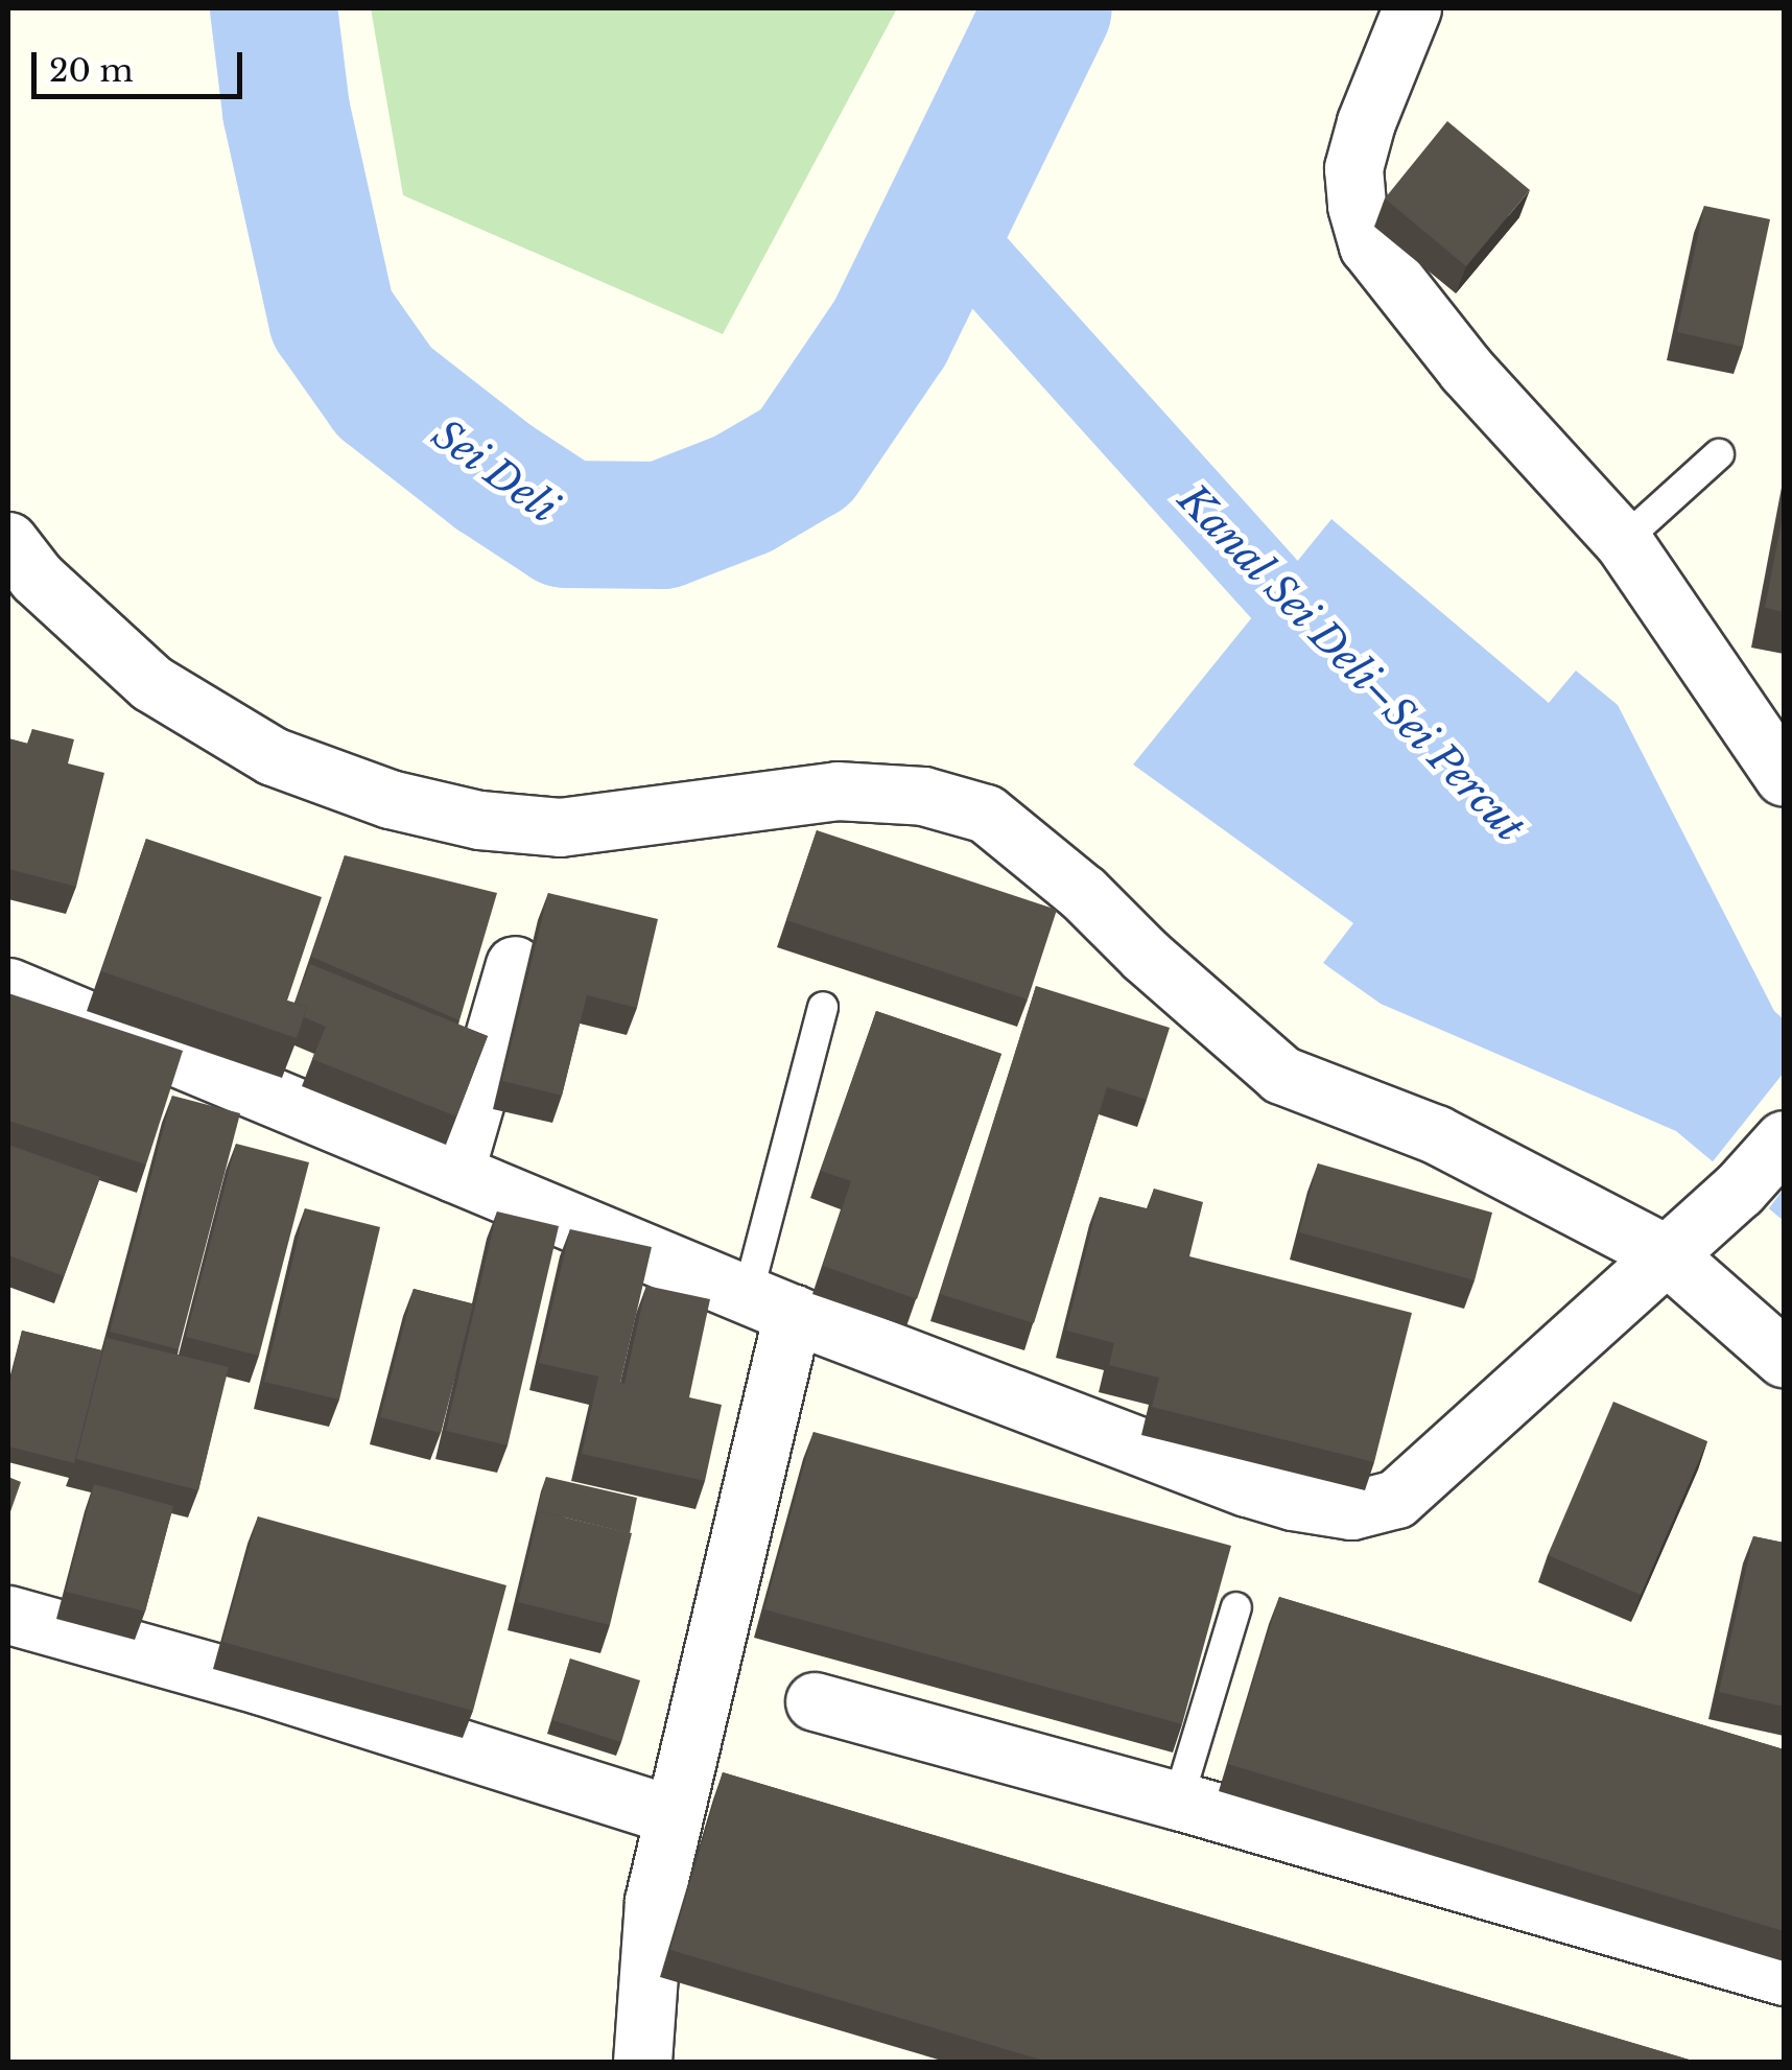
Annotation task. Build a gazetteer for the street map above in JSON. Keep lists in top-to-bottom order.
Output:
{
  "water": ["Sei Deli", "Kanal Sei Deli–Sei Percut"],
  "scale_bar": "20 m"
}
